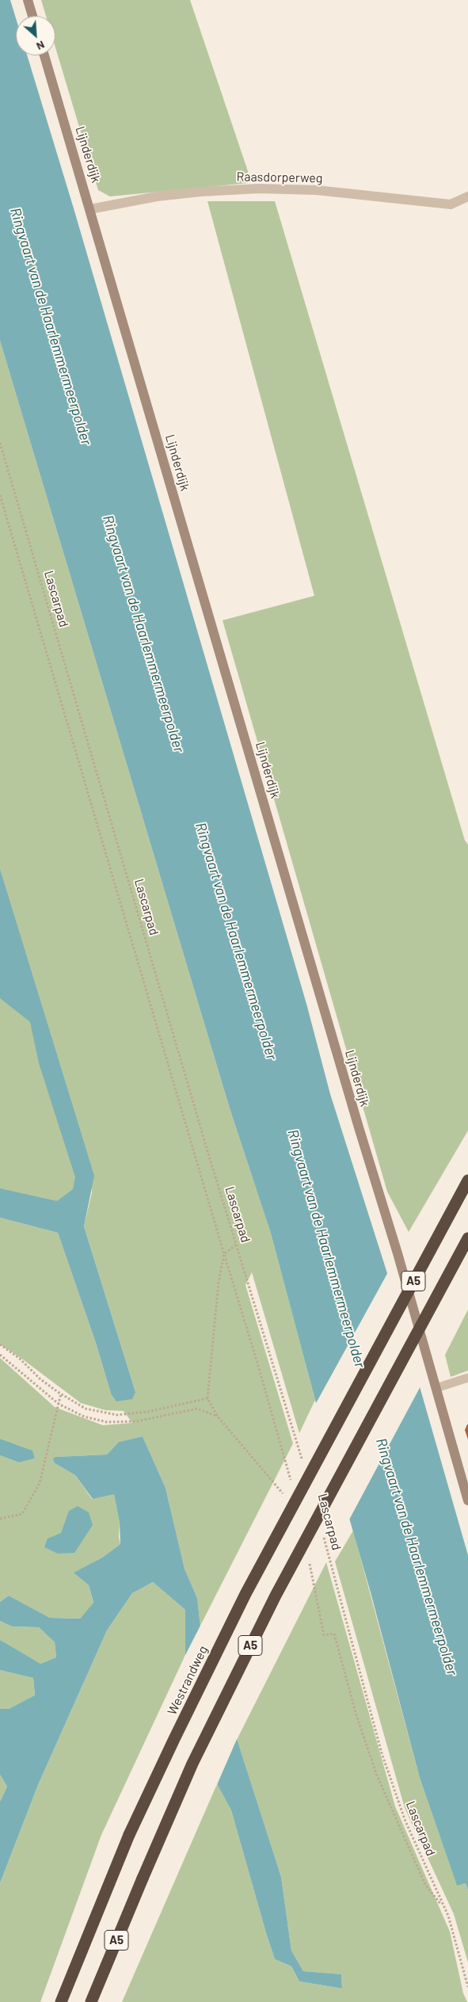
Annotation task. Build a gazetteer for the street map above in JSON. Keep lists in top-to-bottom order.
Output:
{
  "streets": {
    "highway": ["A5", "Westrandweg"],
    "street": ["Lijnderdijk", "Raasdorperweg"],
    "path": ["Lascarpad"]
  },
  "crossings": [
    ["Lijnderdijk", "Raasdorperweg"]
  ],
  "water": ["Ringvaart van de Haarlemmermeerpolder"],
  "north": "bottom right"
}
